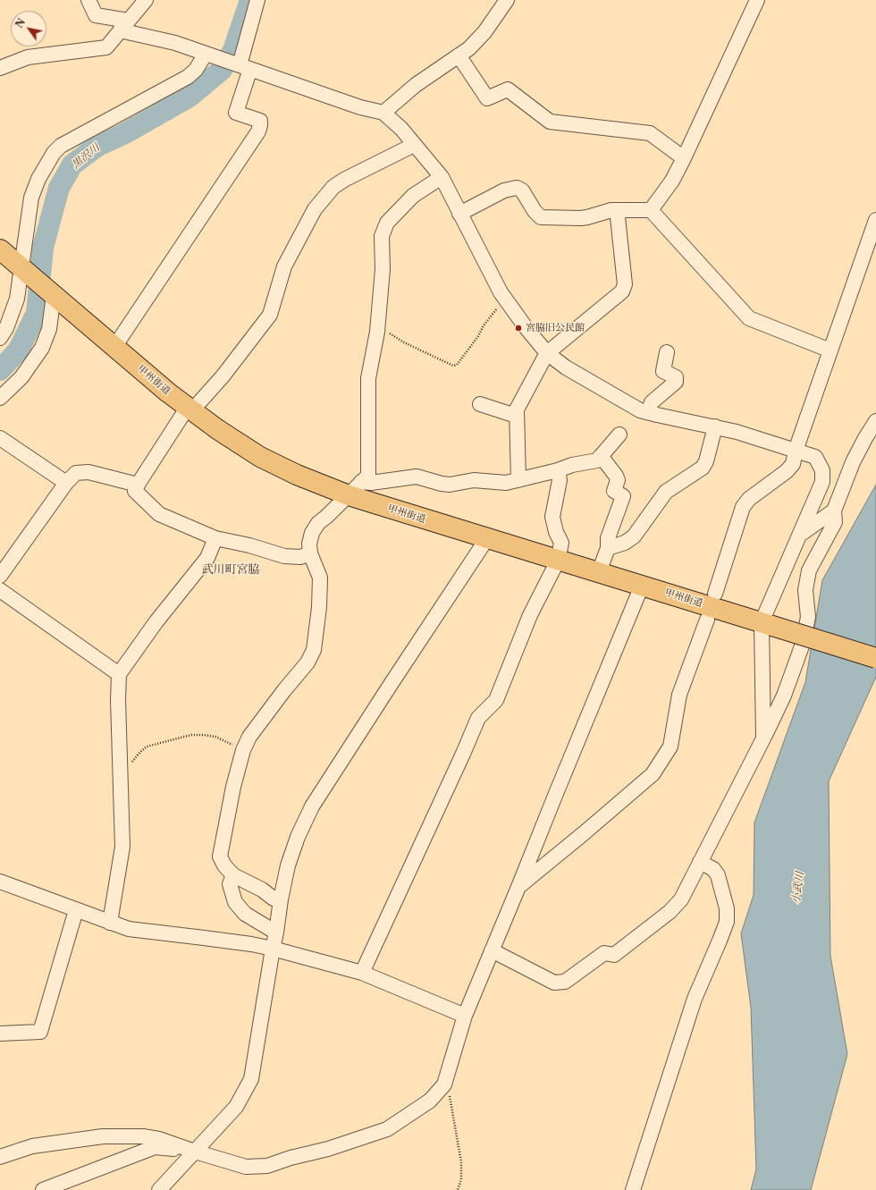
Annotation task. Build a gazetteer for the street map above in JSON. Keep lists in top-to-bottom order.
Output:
{
  "streets": {
    "highway": ["甲州街道"]
  },
  "districts": ["武川町宮脇"],
  "water": ["黒沢川", "小武川"],
  "places": ["宮脇旧公民館"],
  "north": "top left"
}
